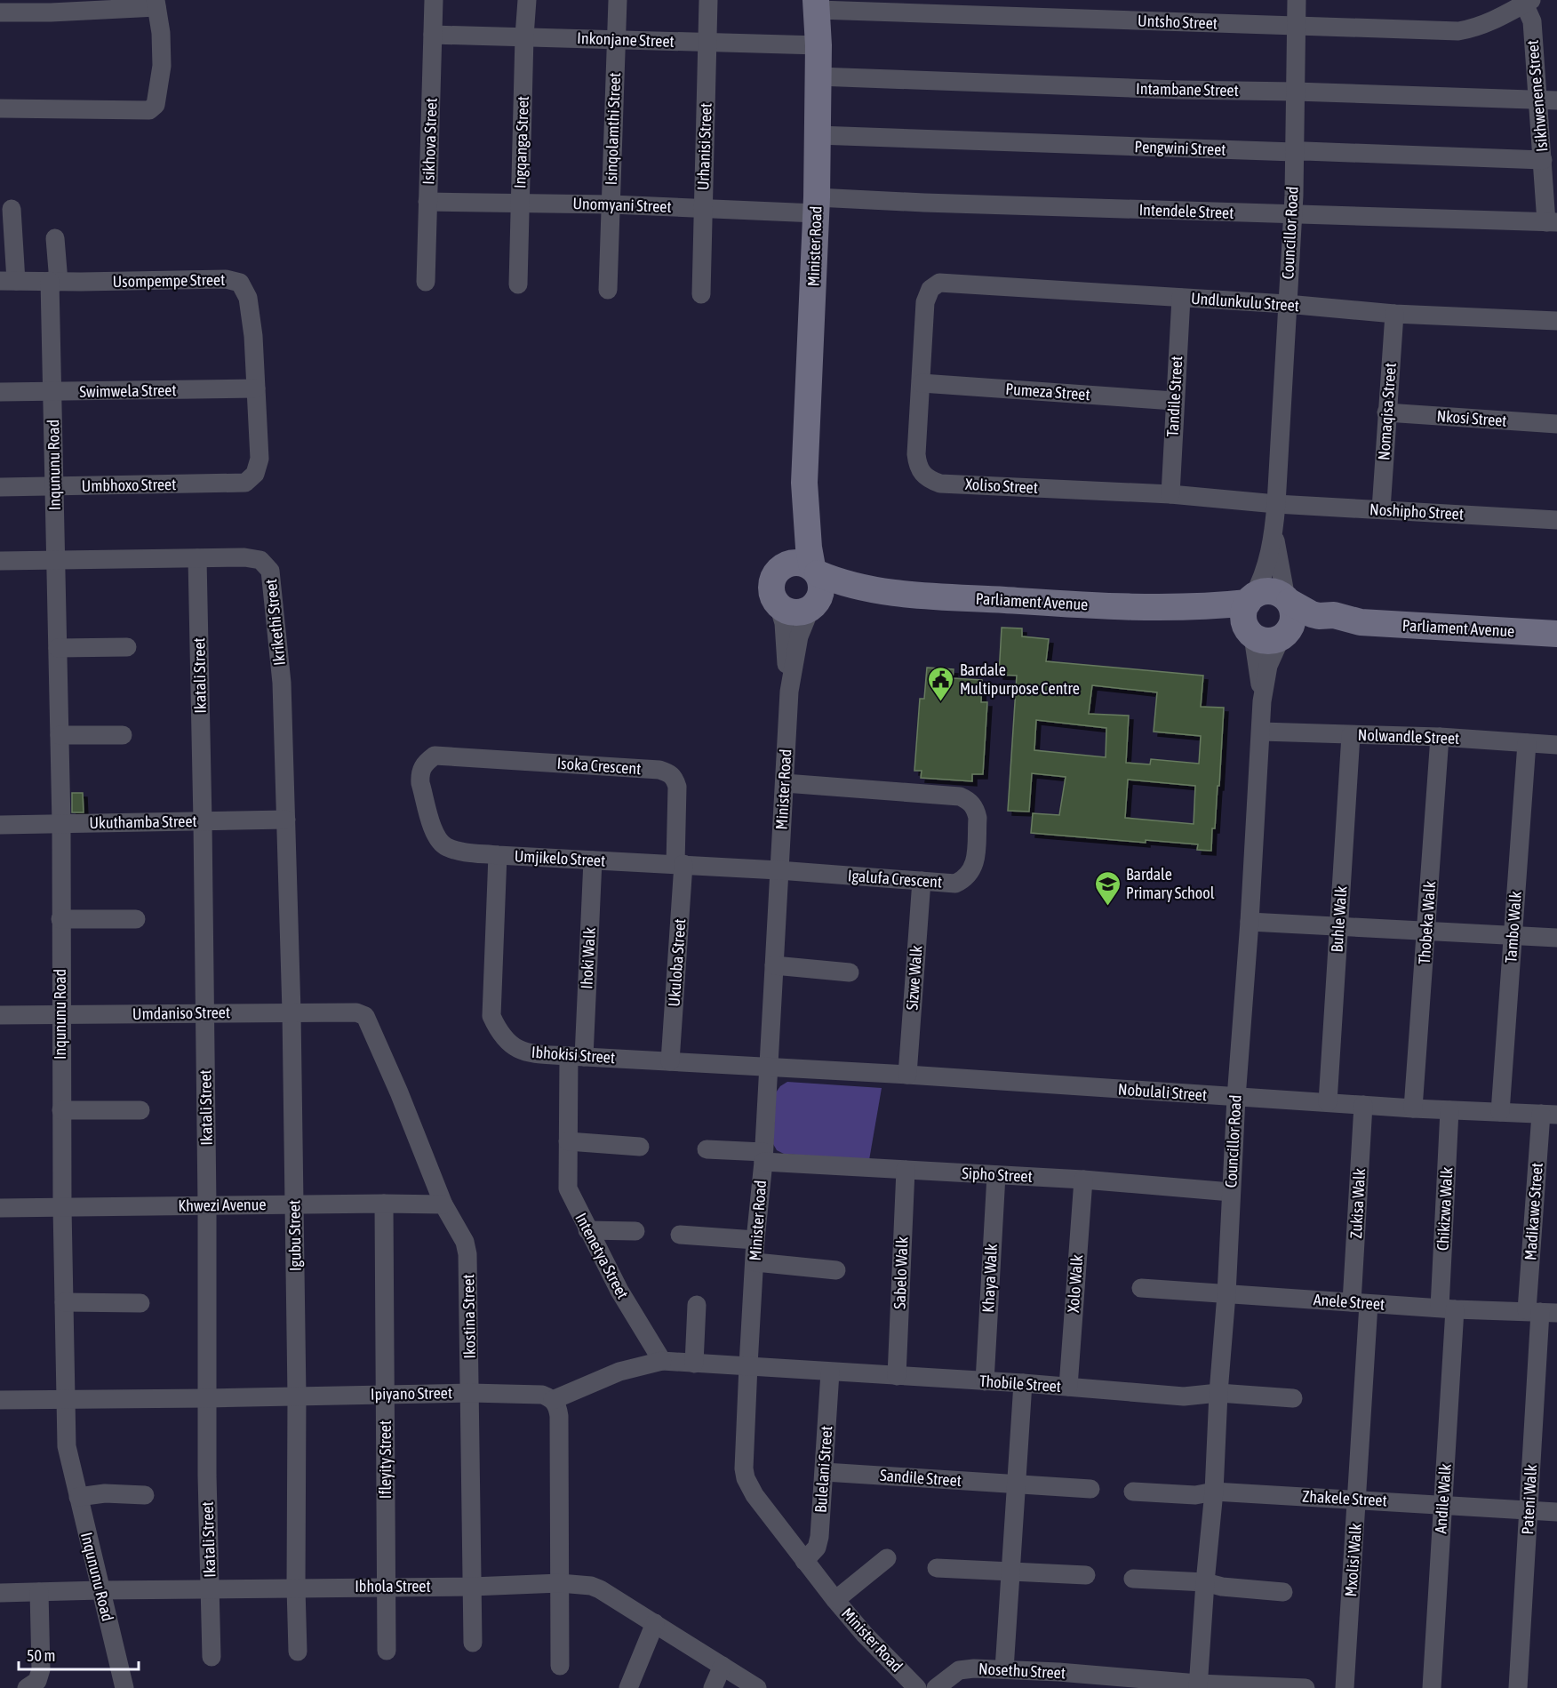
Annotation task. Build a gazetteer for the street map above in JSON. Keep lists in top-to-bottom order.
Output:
{
  "streets": {
    "street": [
      "Untsho Street",
      "Inkonjane Street",
      "Intambane Street",
      "Isikhwenene Street",
      "Isinqolamthi Street",
      "Isikhova Street",
      "Ingqanga Street",
      "Urhanisi Street",
      "Pengwini Street",
      "Unomyani Street",
      "Intendele Street",
      "Councillor Road",
      "Minister Road",
      "Usompempe Street",
      "Undlunkulu Street",
      "Swimwela Street",
      "Pumeza Street",
      "Tandile Street",
      "Nomaqisa Street",
      "Nkosi Street",
      "Inqununu Road",
      "Umbhoxo Street",
      "Xoliso Street",
      "Noshipho Street",
      "Parliament Avenue",
      "Ikrikethi Street",
      "Ikatali Street",
      "Nolwandle Street",
      "Isoka Crescent",
      "Ukuthamba Street",
      "Umjikelo Street",
      "Igalufa Crescent",
      "Buhle Walk",
      "Thobeka Walk",
      "Tambo Walk",
      "Ihoki Walk",
      "Ukuloba Street",
      "Sizwe Walk",
      "Umdaniso Street",
      "Ibhokisi Street",
      "Nobulali Street",
      "Sipho Street",
      "Zukisa Walk",
      "Khwezi Avenue",
      "Chikizwa Walk",
      "Madikawe Street",
      "Igubu Street",
      "Intenetya Street",
      "Sabelo Walk",
      "Khaya Walk",
      "Xolo Walk",
      "Anele Street",
      "Ikostina Street",
      "Thobile Street",
      "Ipiyano Street",
      "Ifleyity Street",
      "Bulelani Street",
      "Sandile Street",
      "Zhakele Street",
      "Andile Walk",
      "Pateni Walk",
      "Mxolisi Walk",
      "Ibhola Street",
      "Nosethu Street"
    ]
  },
  "crossings": [
    ["Untsho Street", "Isikhwenene Street"],
    ["Untsho Street", "Councillor Road"],
    ["Untsho Street", "Minister Road"],
    ["Inkonjane Street", "Isinqolamthi Street"],
    ["Inkonjane Street", "Isikhova Street"],
    ["Inkonjane Street", "Ingqanga Street"],
    ["Inkonjane Street", "Urhanisi Street"],
    ["Inkonjane Street", "Minister Road"],
    ["Intambane Street", "Isikhwenene Street"],
    ["Intambane Street", "Councillor Road"],
    ["Intambane Street", "Minister Road"],
    ["Isikhwenene Street", "Pengwini Street"],
    ["Isikhwenene Street", "Intendele Street"],
    ["Isinqolamthi Street", "Unomyani Street"],
    ["Isikhova Street", "Unomyani Street"],
    ["Ingqanga Street", "Unomyani Street"],
    ["Urhanisi Street", "Unomyani Street"],
    ["Pengwini Street", "Councillor Road"],
    ["Pengwini Street", "Minister Road"],
    ["Unomyani Street", "Intendele Street"],
    ["Unomyani Street", "Minister Road"],
    ["Intendele Street", "Councillor Road"],
    ["Intendele Street", "Minister Road"],
    ["Councillor Road", "Undlunkulu Street"],
    ["Councillor Road", "Xoliso Street"],
    ["Councillor Road", "Noshipho Street"],
    ["Councillor Road", "Parliament Avenue"],
    ["Councillor Road", "Nolwandle Street"],
    ["Councillor Road", "Nobulali Street"],
    ["Councillor Road", "Sipho Street"],
    ["Councillor Road", "Anele Street"],
    ["Councillor Road", "Thobile Street"],
    ["Councillor Road", "Zhakele Street"],
    ["Councillor Road", "Nosethu Street"],
    ["Minister Road", "Parliament Avenue"],
    ["Minister Road", "Umjikelo Street"],
    ["Minister Road", "Igalufa Crescent"],
    ["Minister Road", "Ibhokisi Street"],
    ["Minister Road", "Nobulali Street"],
    ["Minister Road", "Sipho Street"],
    ["Minister Road", "Thobile Street"],
    ["Minister Road", "Bulelani Street"],
    ["Usompempe Street", "Swimwela Street"],
    ["Usompempe Street", "Inqununu Road"],
    ["Usompempe Street", "Umbhoxo Street"],
    ["Undlunkulu Street", "Tandile Street"],
    ["Undlunkulu Street", "Nomaqisa Street"],
    ["Undlunkulu Street", "Xoliso Street"],
    ["Swimwela Street", "Inqununu Road"],
    ["Pumeza Street", "Tandile Street"],
    ["Pumeza Street", "Xoliso Street"],
    ["Tandile Street", "Xoliso Street"],
    ["Nomaqisa Street", "Nkosi Street"],
    ["Nomaqisa Street", "Noshipho Street"],
    ["Inqununu Road", "Umbhoxo Street"],
    ["Inqununu Road", "Ikrikethi Street"],
    ["Inqununu Road", "Ukuthamba Street"],
    ["Inqununu Road", "Umdaniso Street"],
    ["Inqununu Road", "Khwezi Avenue"],
    ["Inqununu Road", "Ipiyano Street"],
    ["Inqununu Road", "Ibhola Street"],
    ["Xoliso Street", "Noshipho Street"],
    ["Ikrikethi Street", "Ikatali Street"],
    ["Ikrikethi Street", "Ukuthamba Street"],
    ["Ikrikethi Street", "Igubu Street"],
    ["Ikatali Street", "Ukuthamba Street"],
    ["Ikatali Street", "Umdaniso Street"],
    ["Ikatali Street", "Khwezi Avenue"],
    ["Ikatali Street", "Ipiyano Street"],
    ["Ikatali Street", "Ibhola Street"],
    ["Nolwandle Street", "Buhle Walk"],
    ["Nolwandle Street", "Thobeka Walk"],
    ["Nolwandle Street", "Tambo Walk"],
    ["Isoka Crescent", "Umjikelo Street"],
    ["Isoka Crescent", "Ukuloba Street"],
    ["Ukuthamba Street", "Igubu Street"],
    ["Umjikelo Street", "Igalufa Crescent"],
    ["Umjikelo Street", "Ihoki Walk"],
    ["Umjikelo Street", "Ukuloba Street"],
    ["Umjikelo Street", "Ibhokisi Street"],
    ["Igalufa Crescent", "Sizwe Walk"],
    ["Buhle Walk", "Nobulali Street"],
    ["Thobeka Walk", "Nobulali Street"],
    ["Tambo Walk", "Nobulali Street"],
    ["Ihoki Walk", "Ibhokisi Street"],
    ["Ihoki Walk", "Intenetya Street"],
    ["Ukuloba Street", "Ibhokisi Street"],
    ["Sizwe Walk", "Nobulali Street"],
    ["Umdaniso Street", "Igubu Street"],
    ["Umdaniso Street", "Ikostina Street"],
    ["Ibhokisi Street", "Nobulali Street"],
    ["Ibhokisi Street", "Intenetya Street"],
    ["Nobulali Street", "Zukisa Walk"],
    ["Nobulali Street", "Chikizwa Walk"],
    ["Nobulali Street", "Madikawe Street"],
    ["Sipho Street", "Sabelo Walk"],
    ["Sipho Street", "Khaya Walk"],
    ["Sipho Street", "Xolo Walk"],
    ["Zukisa Walk", "Anele Street"],
    ["Zukisa Walk", "Mxolisi Walk"],
    ["Khwezi Avenue", "Igubu Street"],
    ["Khwezi Avenue", "Ikostina Street"],
    ["Khwezi Avenue", "Ifleyity Street"],
    ["Chikizwa Walk", "Anele Street"],
    ["Chikizwa Walk", "Andile Walk"],
    ["Madikawe Street", "Anele Street"],
    ["Madikawe Street", "Pateni Walk"],
    ["Igubu Street", "Ipiyano Street"],
    ["Igubu Street", "Ibhola Street"],
    ["Sabelo Walk", "Thobile Street"],
    ["Khaya Walk", "Thobile Street"],
    ["Xolo Walk", "Thobile Street"],
    ["Anele Street", "Andile Walk"],
    ["Anele Street", "Pateni Walk"],
    ["Anele Street", "Mxolisi Walk"],
    ["Ikostina Street", "Ipiyano Street"],
    ["Ikostina Street", "Ibhola Street"],
    ["Thobile Street", "Bulelani Street"],
    ["Ipiyano Street", "Ifleyity Street"],
    ["Ifleyity Street", "Ibhola Street"],
    ["Bulelani Street", "Sandile Street"],
    ["Zhakele Street", "Andile Walk"],
    ["Zhakele Street", "Pateni Walk"],
    ["Zhakele Street", "Mxolisi Walk"]
  ],
  "places": {
    "public building": ["Bardale Multipurpose Centre"],
    "school or university": ["Bardale Primary School"]
  },
  "scale_bar": "50 m"
}
